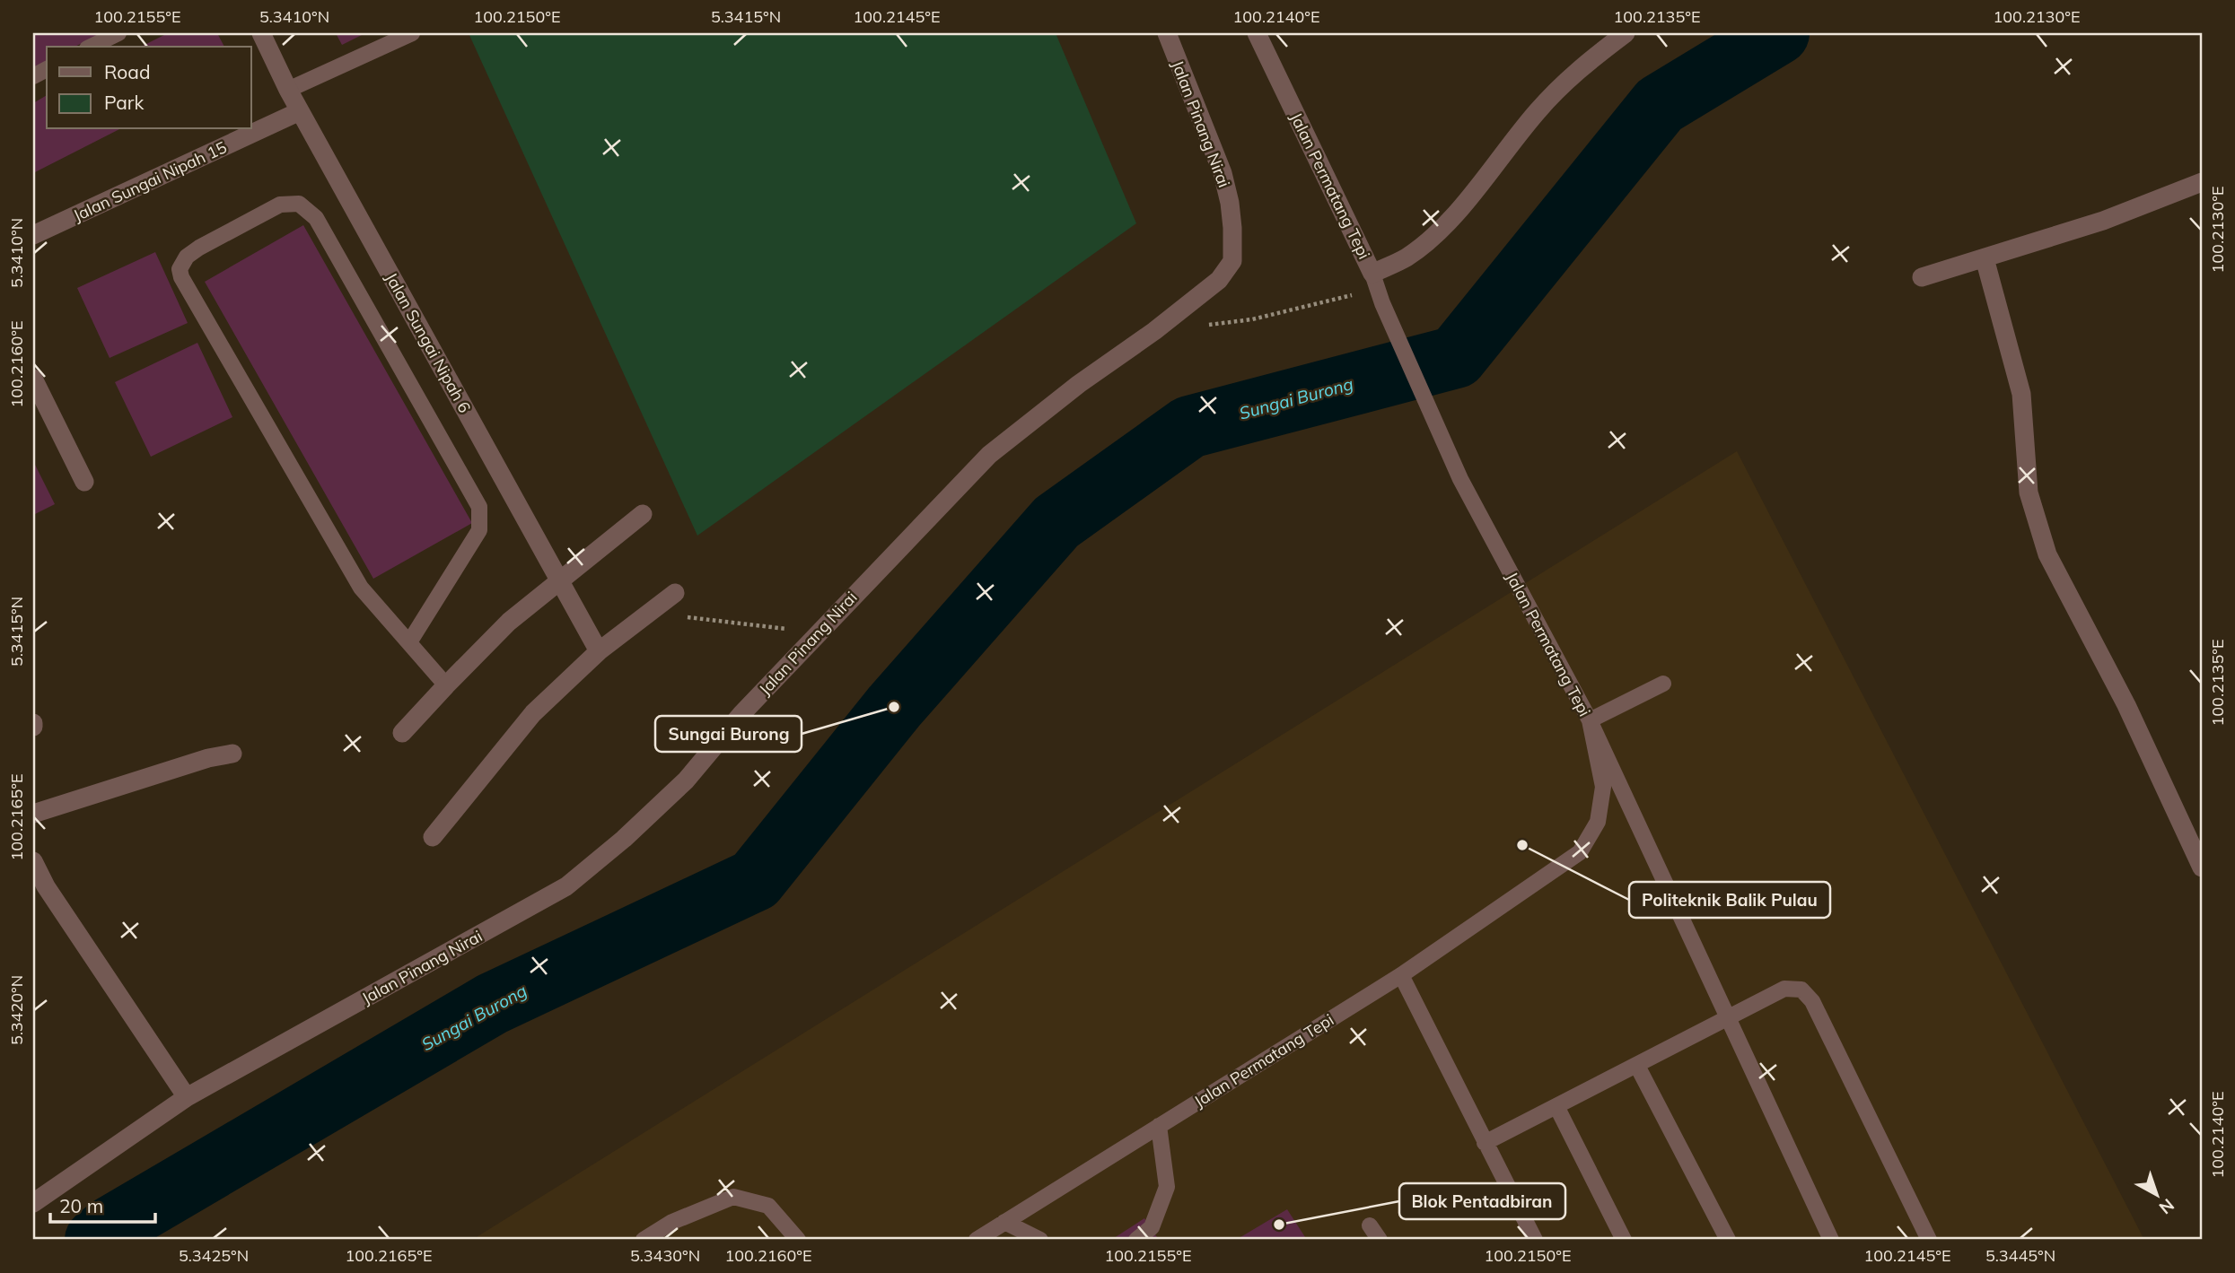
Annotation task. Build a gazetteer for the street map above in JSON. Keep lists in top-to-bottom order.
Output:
{
  "streets": {
    "street": [
      "Jalan Pinang Nirai",
      "Jalan Sungai Nipah 15",
      "Jalan Permatang Tepi",
      "Jalan Sungai Nipah 6"
    ]
  },
  "crossings": [
    ["Jalan Sungai Nipah 15", "Jalan Sungai Nipah 6"]
  ],
  "water": ["Sungai Burong"],
  "places": ["Sungai Burong", "Politeknik Balik Pulau", "Blok Pentadbiran"],
  "legend": ["Road", "Park"],
  "scale_bar": "20 m",
  "north": "bottom right",
  "coordinates": [
    "100.2155°E",
    "5.3410°N",
    "100.2150°E",
    "5.3415°N",
    "100.2145°E",
    "100.2140°E",
    "100.2135°E",
    "100.2130°E",
    "100.2160°E",
    "100.2165°E",
    "5.3420°N",
    "5.3425°N",
    "5.3430°N",
    "5.3445°N"
  ]
}
